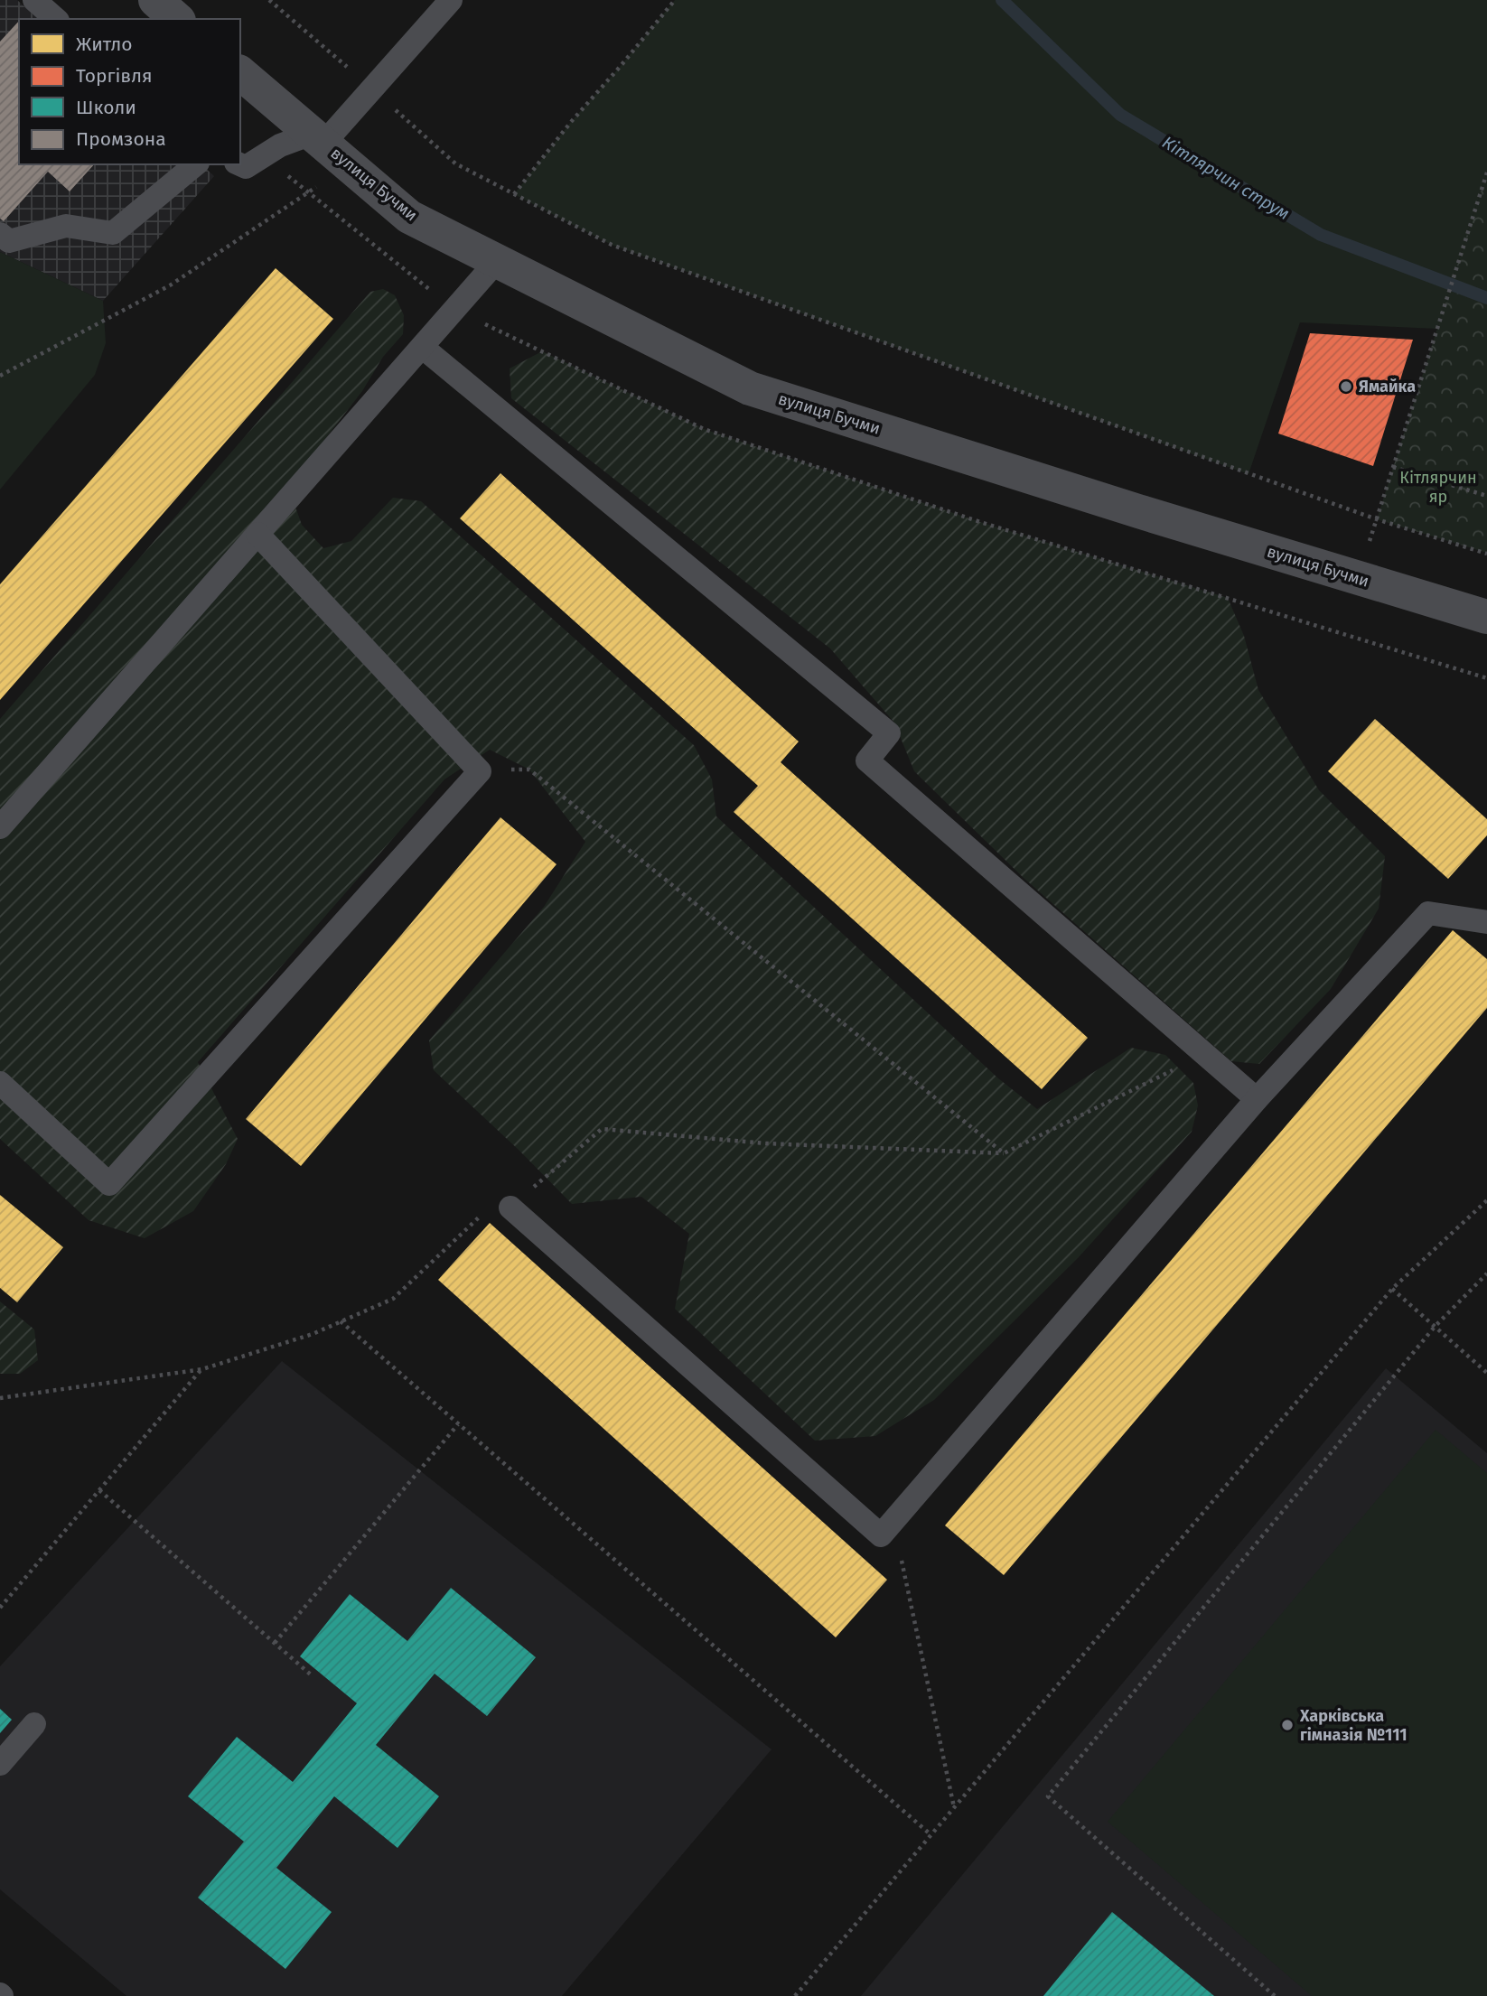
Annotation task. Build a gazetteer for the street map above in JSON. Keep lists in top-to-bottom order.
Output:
{
  "streets": {
    "street": ["вулиця Бучми"]
  },
  "water": ["Кітлярчин струм"],
  "parks": ["Кітлярчин яр"],
  "places": ["Ямайка", "Харківська гімназія №111"],
  "legend": [
    "Житло",
    "Торгівля",
    "Школи",
    "Промзона"
  ]
}
